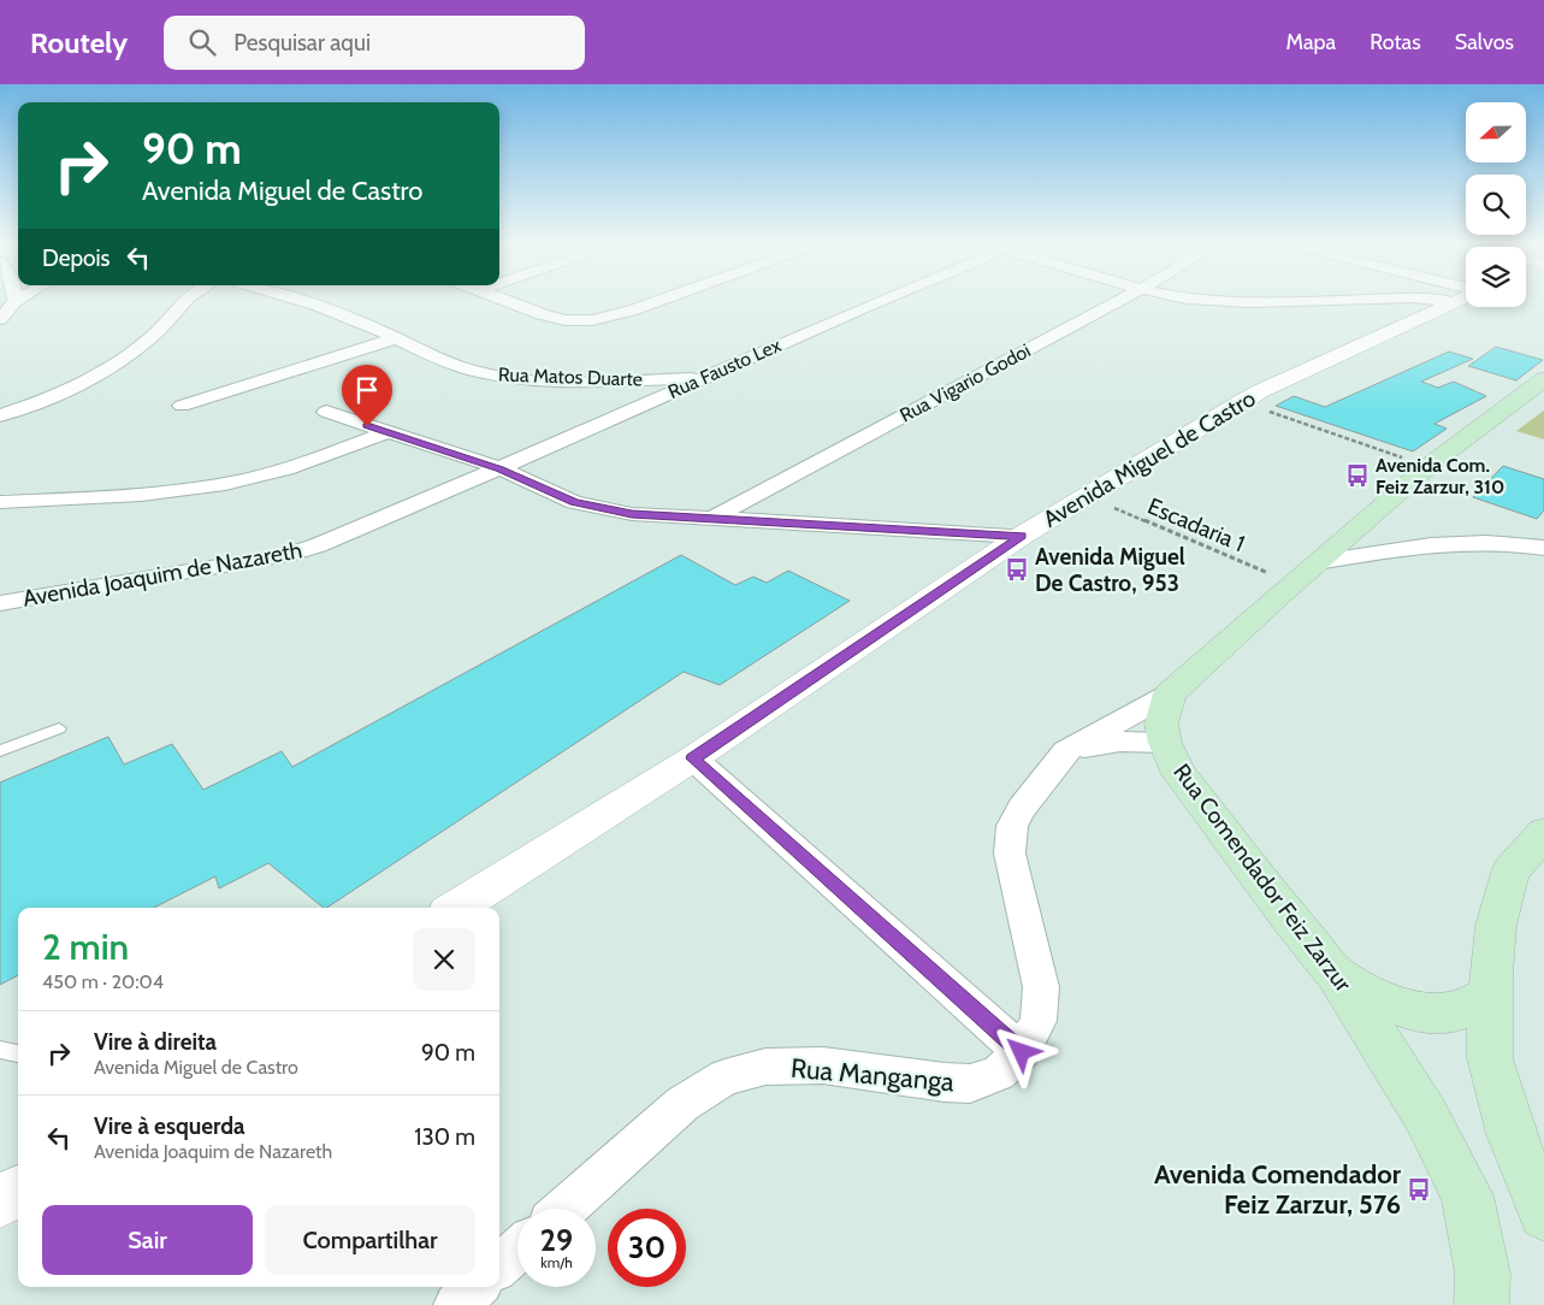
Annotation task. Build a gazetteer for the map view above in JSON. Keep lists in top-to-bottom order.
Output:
{
  "streets": {
    "main road": ["Rua Comendador Feiz Zarzur"],
    "street": [
      "Rua Fausto Lex",
      "Rua Matos Duarte",
      "Rua Vigario Godoi",
      "Avenida Miguel de Castro",
      "Avenida Joaquim de Nazareth",
      "Rua Manganga"
    ],
    "path": ["Escadaria 1"]
  },
  "crossings": [
    ["Rua Fausto Lex", "Rua Matos Duarte"],
    ["Rua Fausto Lex", "Avenida Joaquim de Nazareth"],
    ["Avenida Miguel de Castro", "Escadaria 1"],
    ["Rua Comendador Feiz Zarzur", "Rua Manganga"]
  ],
  "places": {
    "bus stop": ["Avenida Com. Feiz Zarzur, 310", "Avenida Miguel De Castro, 953", "Avenida Comendador Feiz Zarzur, 576"]
  },
  "north": "left",
  "page": {
    "header": "Routely",
    "search": "Pesquisar aqui",
    "nav": ["Mapa", "Rotas", "Salvos"],
    "turn": ["90 m", "Avenida Miguel de Castro"],
    "then": "Depois",
    "heading": ["2 min", "450 m · 20:04"],
    "list": [
      {
        "name": "Vire à direita",
        "note": "Avenida Miguel de Castro",
        "value": "90 m"
      },
      {
        "name": "Vire à esquerda",
        "note": "Avenida Joaquim de Nazareth",
        "value": "130 m"
      }
    ],
    "buttons": ["Sair", "Compartilhar"],
    "speed": "29 km/h",
    "limit": "30"
  }
}
